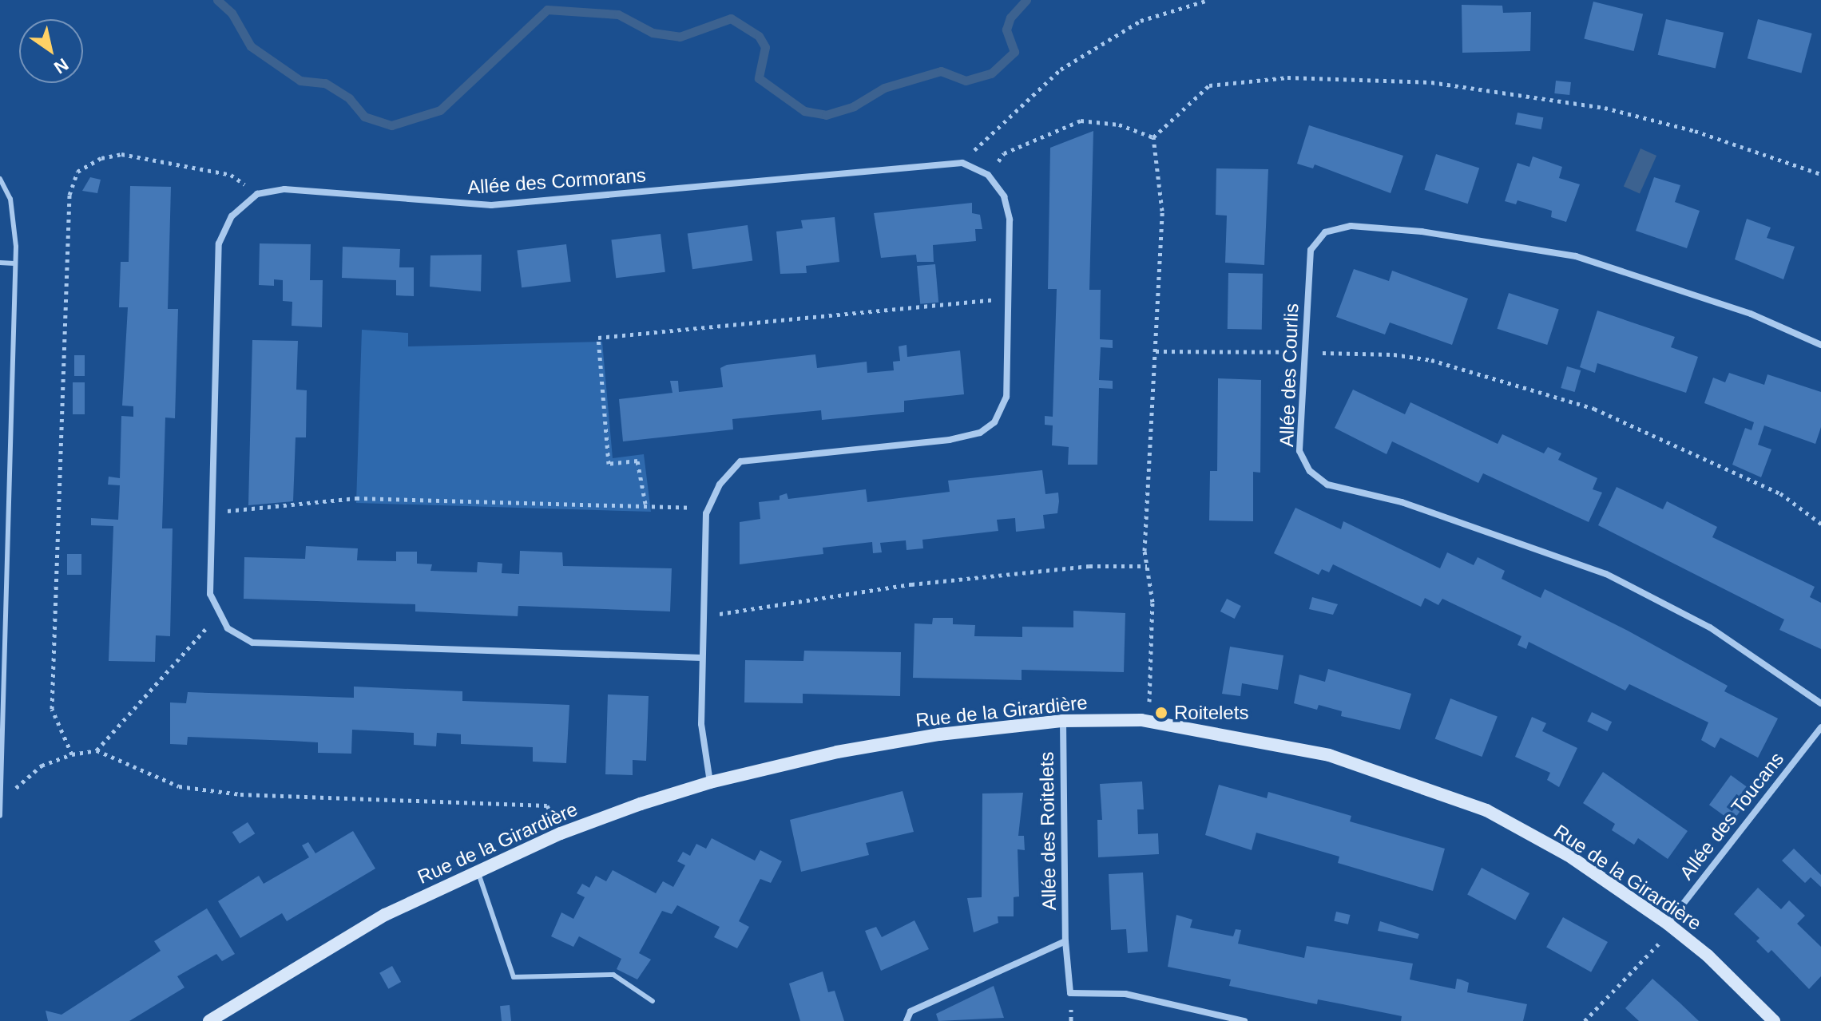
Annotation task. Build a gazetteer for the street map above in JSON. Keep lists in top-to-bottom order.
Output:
{
  "streets": {
    "street": [
      "Allée des Cormorans",
      "Allée des Courlis",
      "Rue de la Girardière",
      "Allée des Toucans",
      "Allée des Roitelets"
    ]
  },
  "crossings": [
    ["Rue de la Girardière", "Allée des Toucans"],
    ["Rue de la Girardière", "Allée des Roitelets"]
  ],
  "places": ["Roitelets"],
  "north": "bottom right"
}
